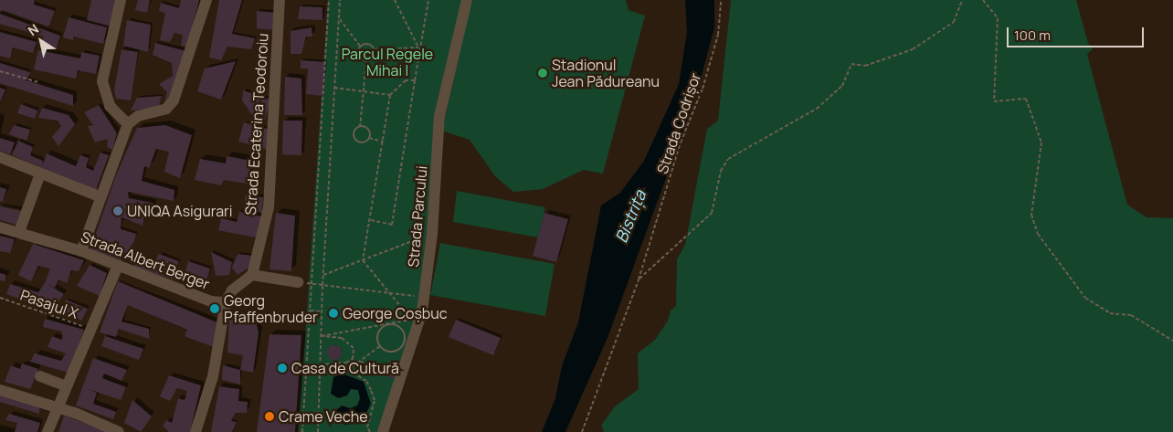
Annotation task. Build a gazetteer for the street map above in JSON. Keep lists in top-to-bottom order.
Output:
{
  "streets": {
    "street": ["Strada Ecaterina Teodoroiu", "Strada Parcului", "Strada Albert Berger"],
    "path": ["Strada Codrișor", "Pasajul X"]
  },
  "crossings": [
    ["Strada Ecaterina Teodoroiu", "Strada Albert Berger"]
  ],
  "water": ["Bistrița"],
  "parks": ["Parcul Regele Mihai I"],
  "places": [
    "Stadionul Jean Pădureanu",
    "UNIQA Asigurari",
    "Georg Pfaffenbruder",
    "George Coșbuc",
    "Casa de Cultură",
    "Crame Veche"
  ],
  "scale_bar": "100 m",
  "north": "top left"
}
